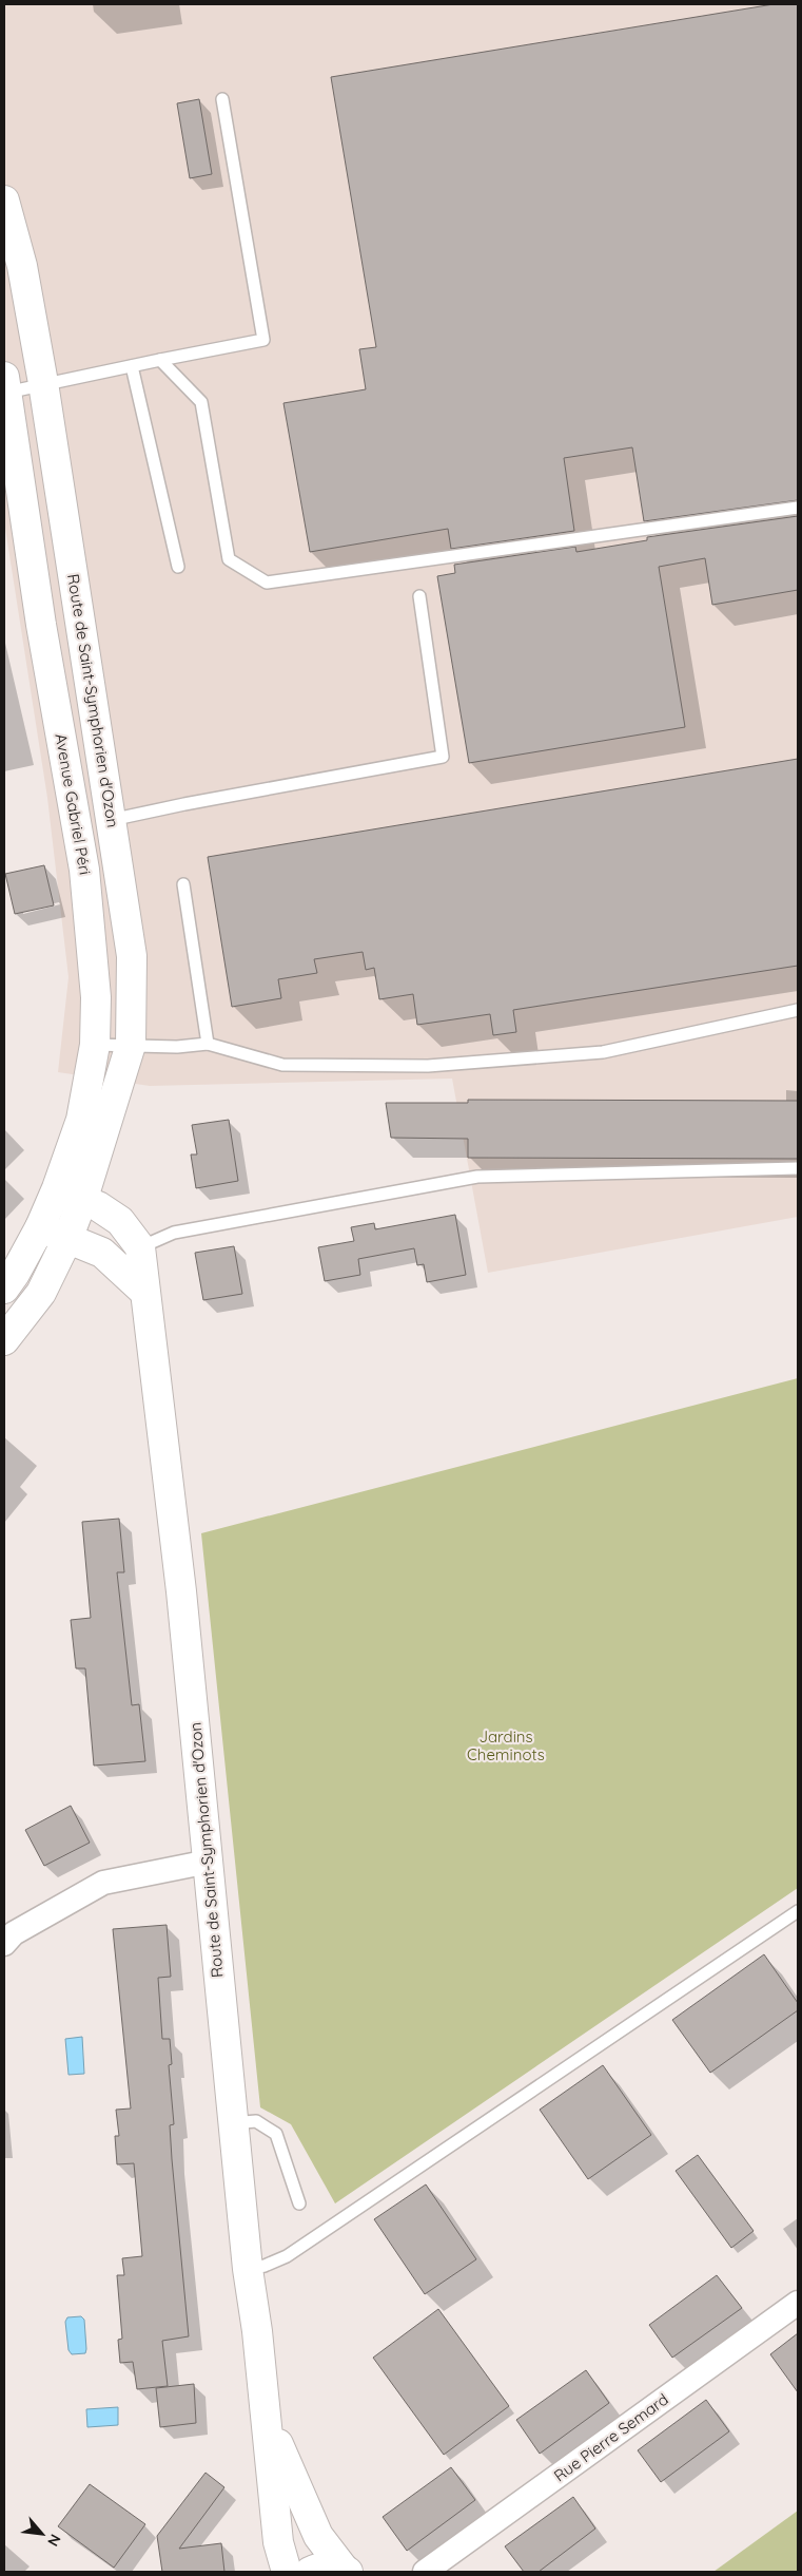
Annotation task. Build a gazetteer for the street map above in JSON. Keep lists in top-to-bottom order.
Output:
{
  "streets": {
    "main road": ["Route de Saint-Symphorien d'Ozon", "Avenue Gabriel Péri"],
    "street": ["Rue Pierre Semard"]
  },
  "crossings": [
    ["Route de Saint-Symphorien d'Ozon", "Avenue Gabriel Péri"]
  ],
  "parks": ["Jardins Cheminots"],
  "north": "bottom right"
}
